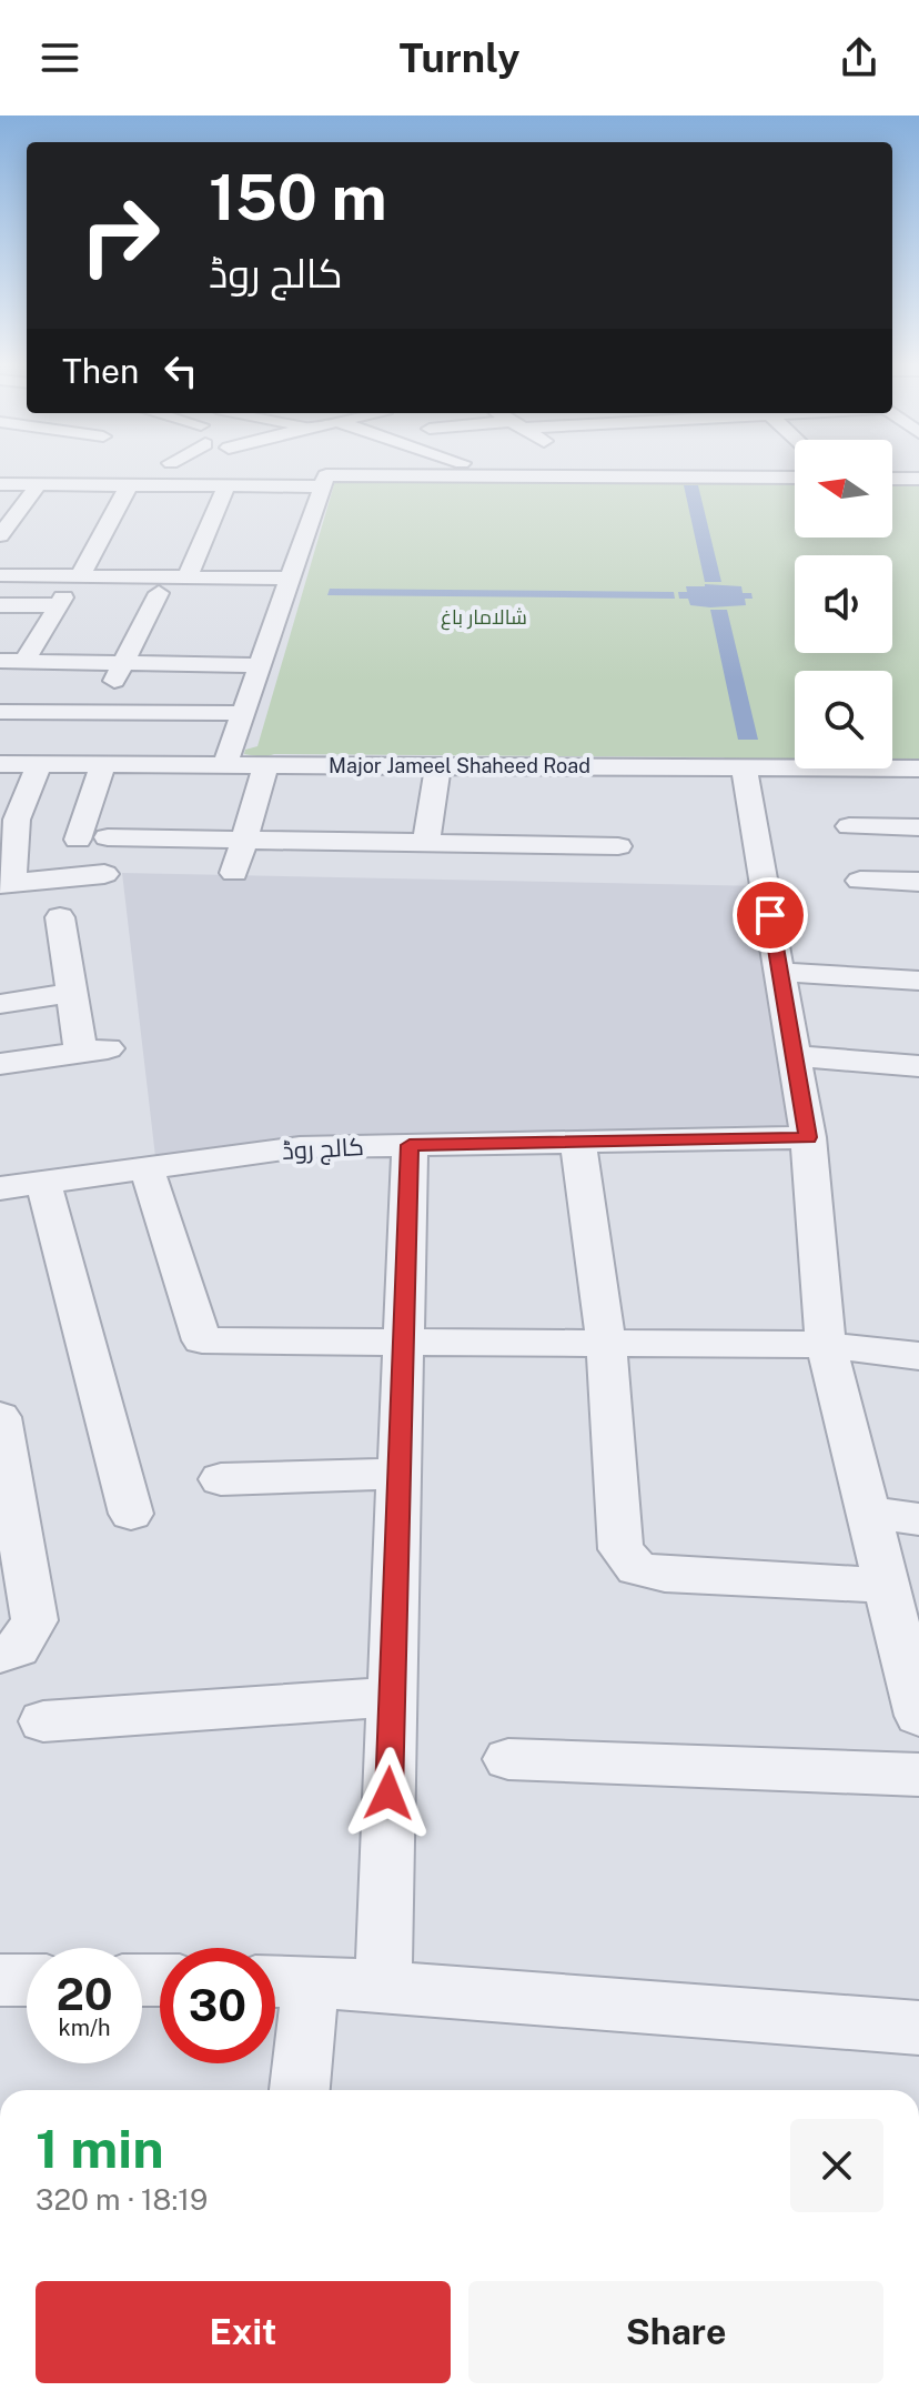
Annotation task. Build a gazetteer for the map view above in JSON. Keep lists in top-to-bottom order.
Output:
{
  "streets": {
    "street": ["Major Jameel Shaheed Road", "کالج روڈ"]
  },
  "parks": ["شالامار باغ"],
  "north": "left",
  "page": {
    "header": "Turnly",
    "turn": ["150 m", "کالج روڈ"],
    "then": "Then",
    "speed": "20 km/h",
    "limit": "30",
    "heading": ["1 min", "320 m · 18:19"],
    "buttons": ["Exit", "Share"]
  }
}
